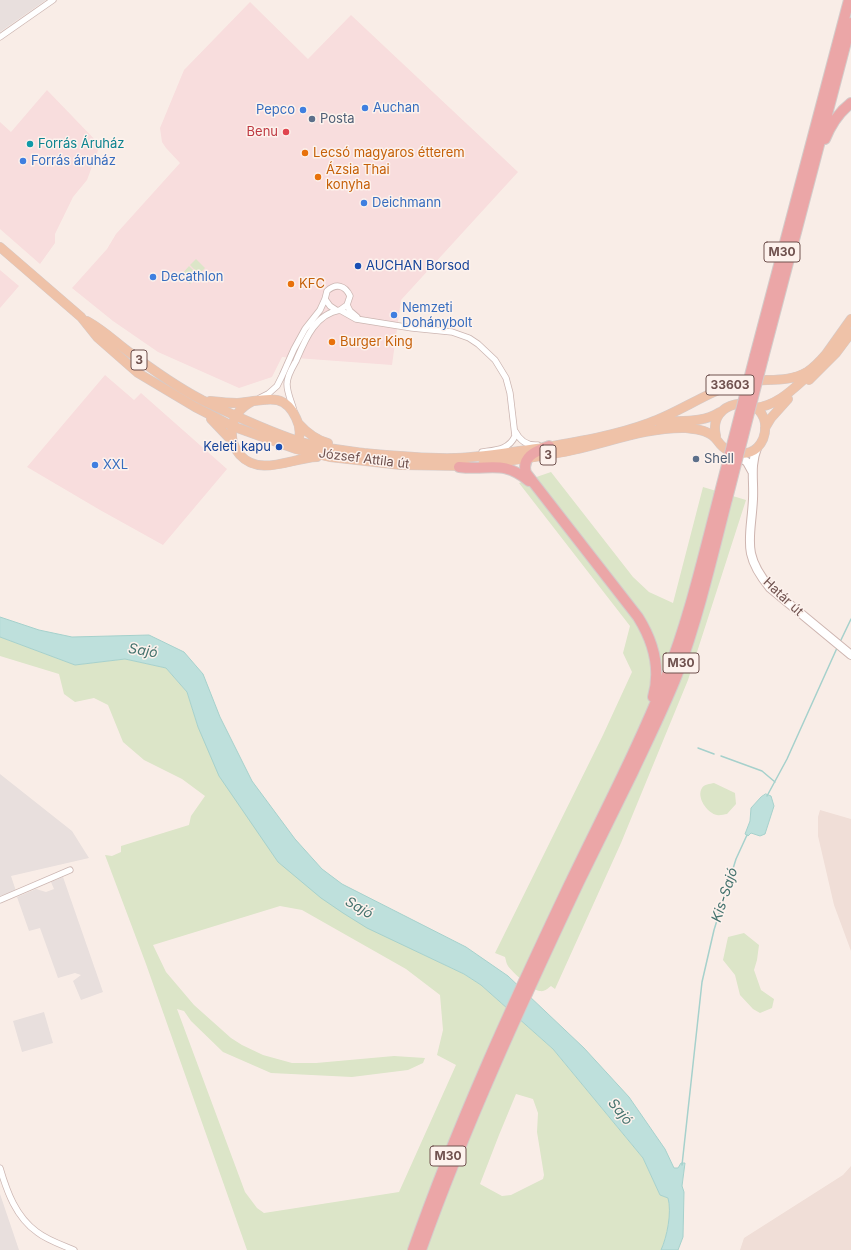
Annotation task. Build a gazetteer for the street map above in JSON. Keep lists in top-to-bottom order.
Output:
{
  "streets": {
    "highway": ["M30"],
    "main road": [
      "3",
      "33603",
      "József Attila út",
      "Határ út"
    ]
  },
  "crossings": [
    ["3", "33603"],
    ["3", "József Attila út"],
    ["3", "Határ út"],
    ["33603", "József Attila út"],
    ["József Attila út", "Határ út"]
  ],
  "water": ["Sajó", "Kis-Sajó"],
  "places": [
    "Auchan",
    "Pepco",
    "Posta",
    "Benu",
    "Forrás Áruház",
    "Lecsó magyaros étterem",
    "Forrás áruház",
    "Ázsia Thai konyha",
    "Deichmann",
    "AUCHAN Borsod",
    "Decathlon",
    "KFC",
    "Nemzeti Dohánybolt",
    "Burger King",
    "Keleti kapu",
    "Shell",
    "XXL"
  ]
}
